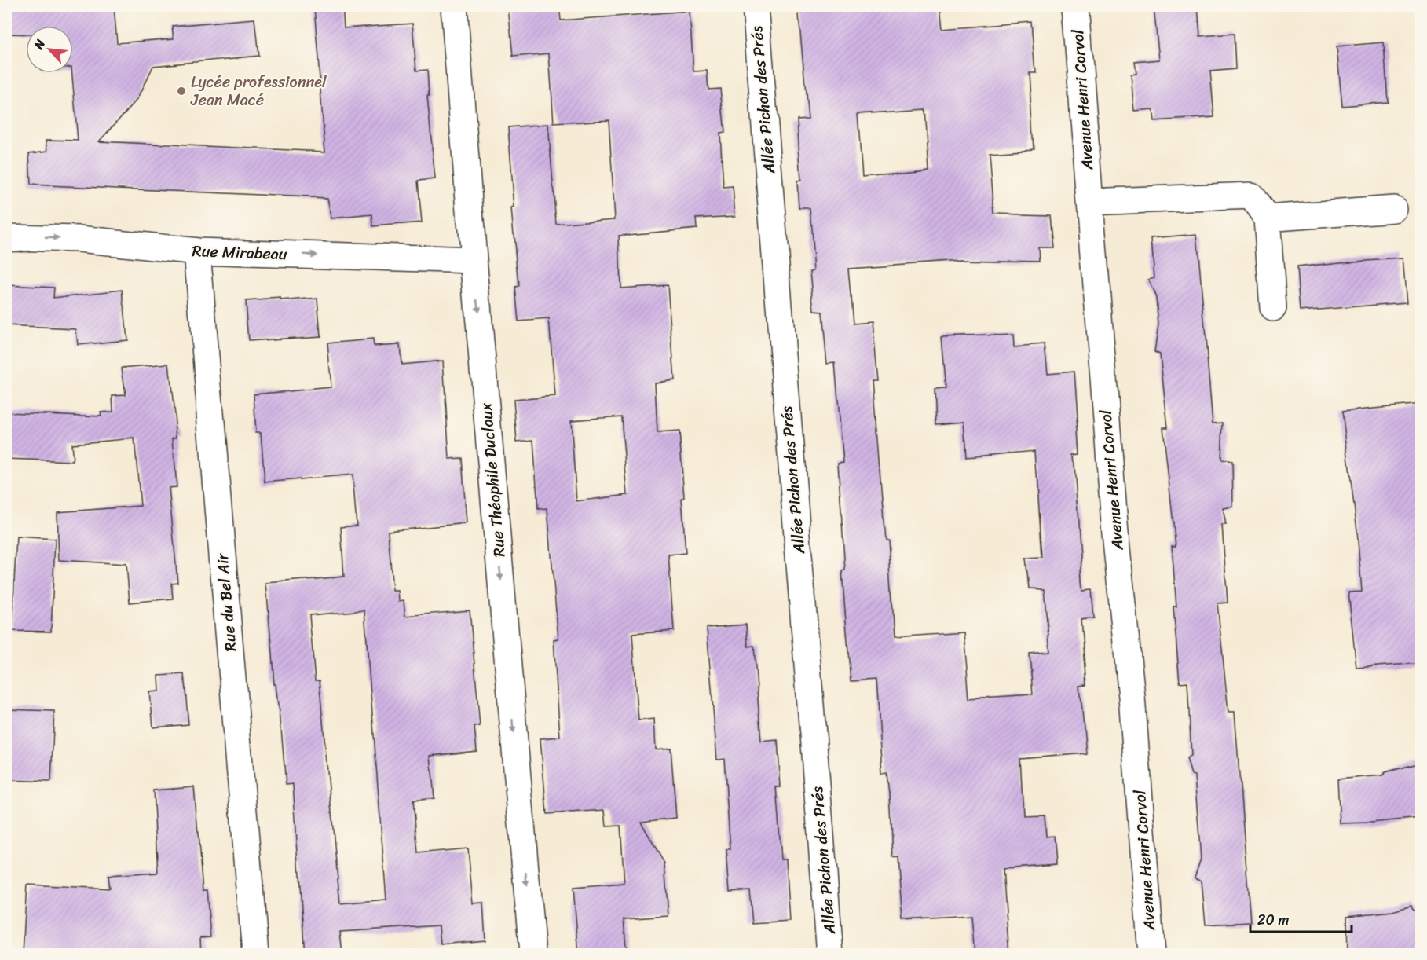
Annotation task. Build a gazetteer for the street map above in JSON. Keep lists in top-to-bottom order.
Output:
{
  "streets": {
    "street": [
      "Allée Pichon des Prés",
      "Avenue Henri Corvol",
      "Rue Mirabeau",
      "Rue Théophile Ducloux",
      "Rue du Bel Air"
    ]
  },
  "crossings": [
    ["Rue Mirabeau", "Rue Théophile Ducloux"],
    ["Rue Mirabeau", "Rue du Bel Air"]
  ],
  "one_way": ["Rue Mirabeau", "Rue Théophile Ducloux"],
  "places": ["Lycée professionnel Jean Macé"],
  "scale_bar": "20 m",
  "north": "top left"
}
